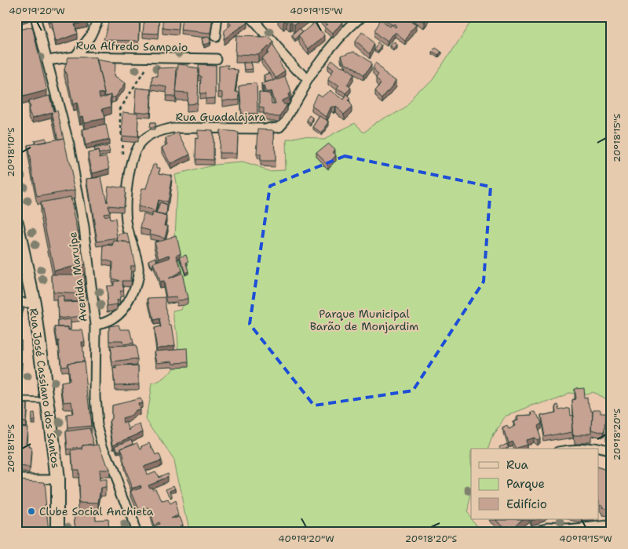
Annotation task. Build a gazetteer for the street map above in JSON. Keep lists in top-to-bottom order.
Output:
{
  "streets": {
    "main road": ["Rua José Cassiano dos Santos"],
    "street": ["Rua Alfredo Sampaio", "Rua Guadalajara", "Avenida Maruípe"]
  },
  "crossings": [
    ["Rua Alfredo Sampaio", "Avenida Maruípe"],
    ["Rua Guadalajara", "Avenida Maruípe"]
  ],
  "parks": ["Parque Municipal Barão de Monjardim"],
  "places": ["Clube Social Anchieta"],
  "legend": ["Rua", "Parque", "Edifício"],
  "coordinates": [
    "40°19'20\"W",
    "40°19'15\"W",
    "20°18'15\"S",
    "20°18'10\"S",
    "20°18'20\"S"
  ]
}
